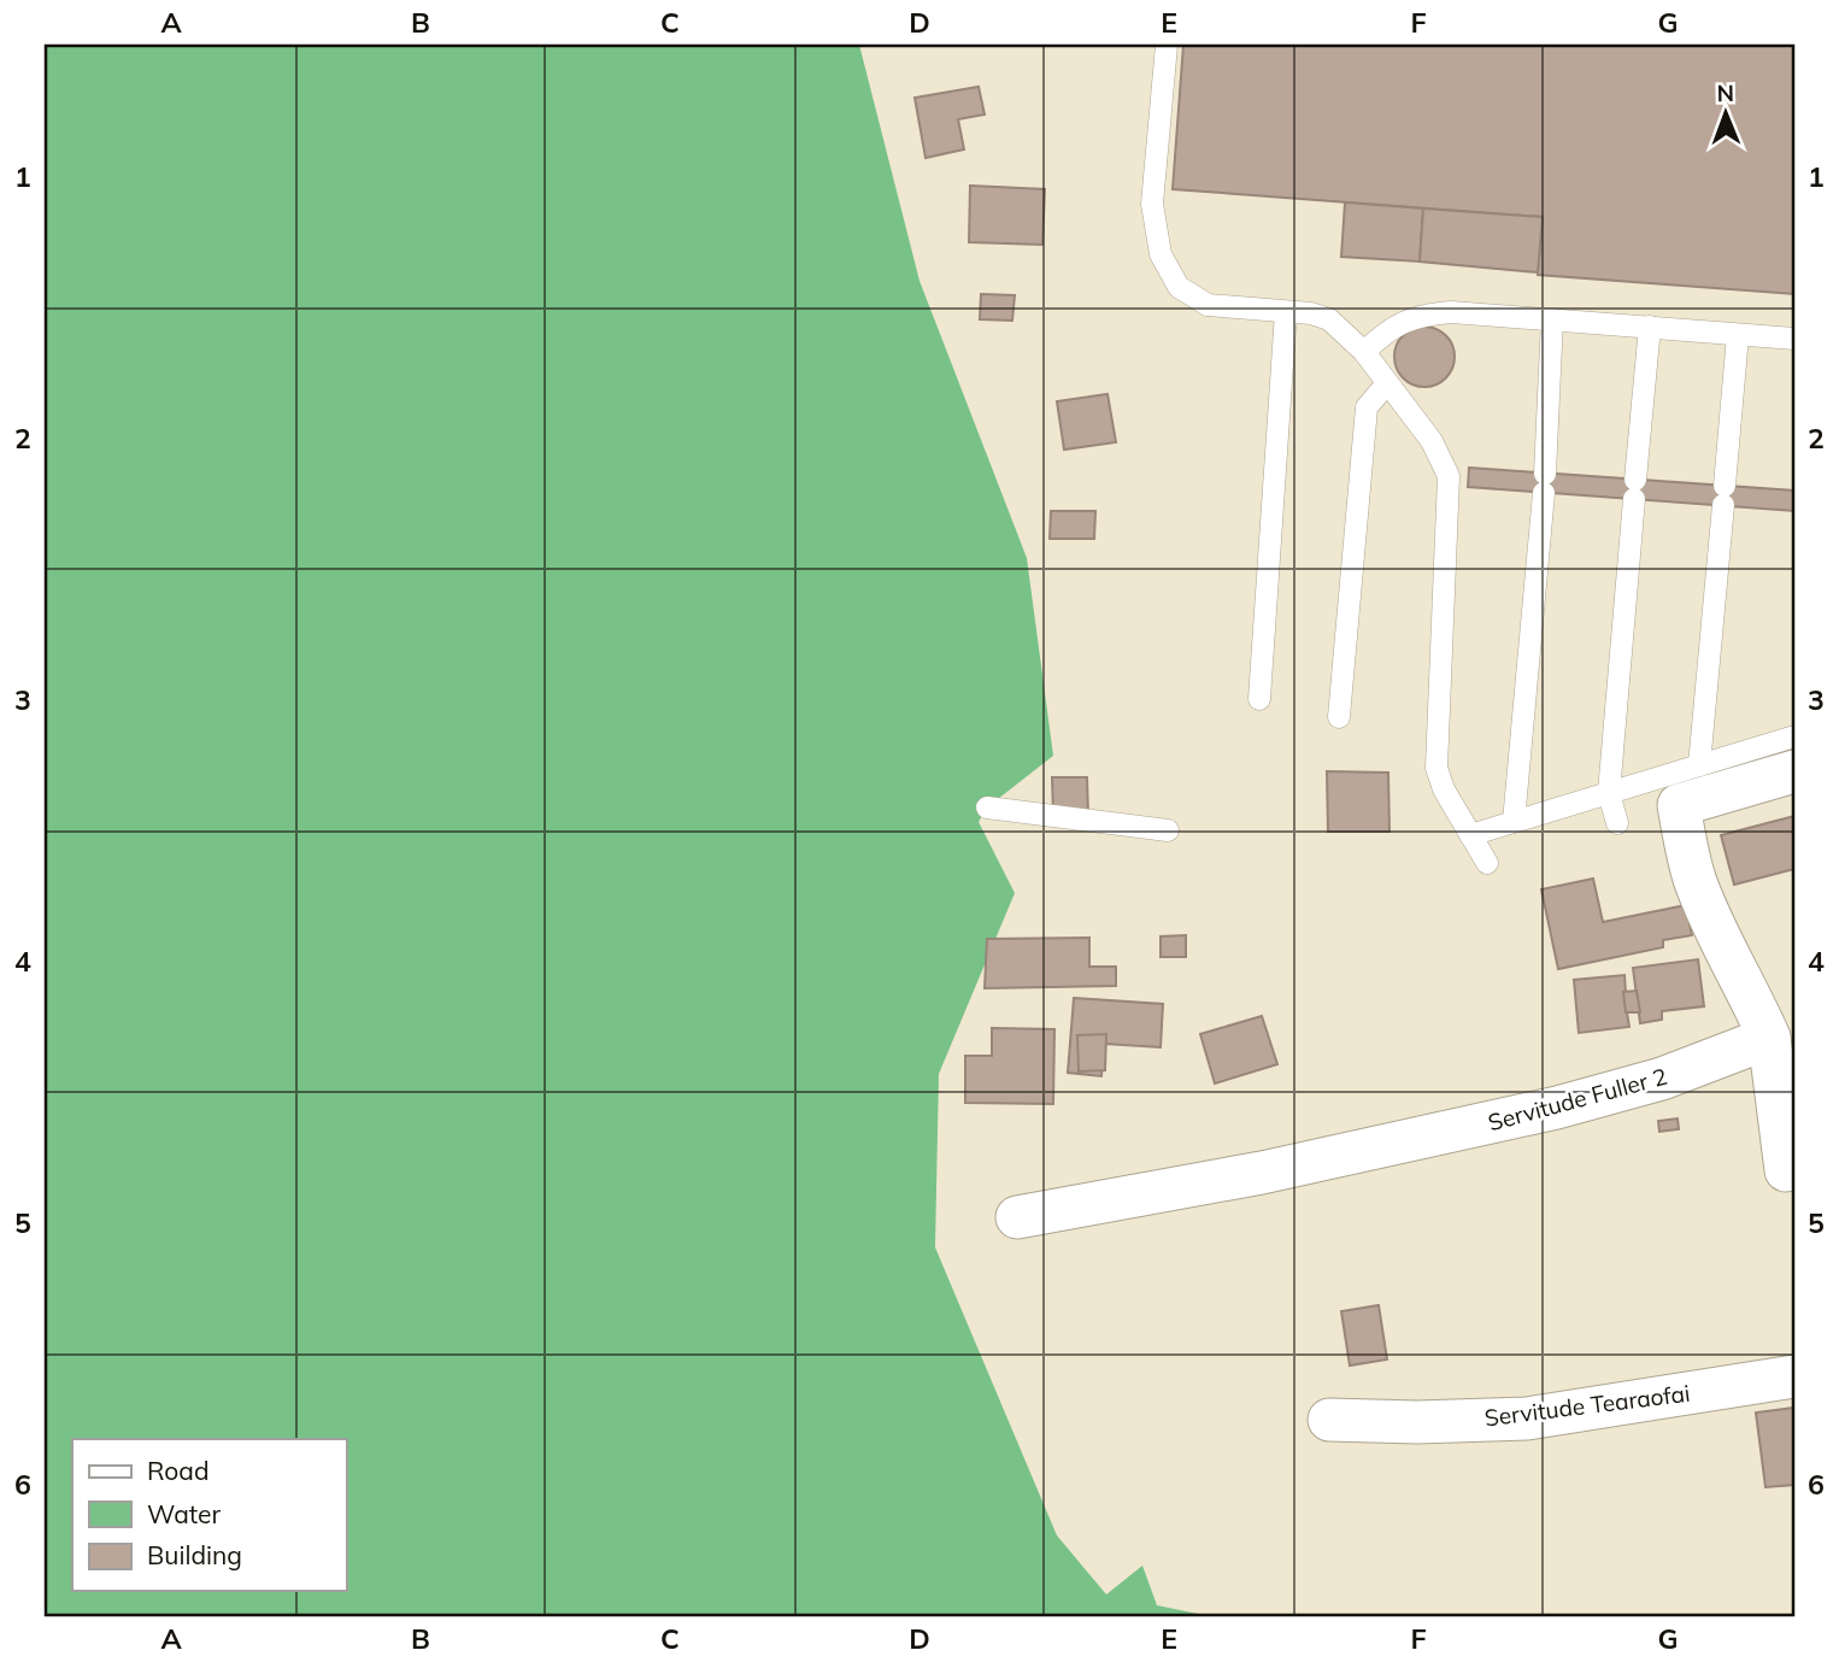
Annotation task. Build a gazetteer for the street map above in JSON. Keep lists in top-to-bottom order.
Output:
{
  "streets": {
    "street": ["Servitude Fuller 2", "Servitude Tearaofai"]
  },
  "legend": ["Road", "Water", "Building"],
  "north": "top",
  "grid": {
    "columns": [
      "A",
      "B",
      "C",
      "D",
      "E",
      "F",
      "G"
    ],
    "rows": [
      "1",
      "2",
      "3",
      "4",
      "5",
      "6"
    ]
  }
}
